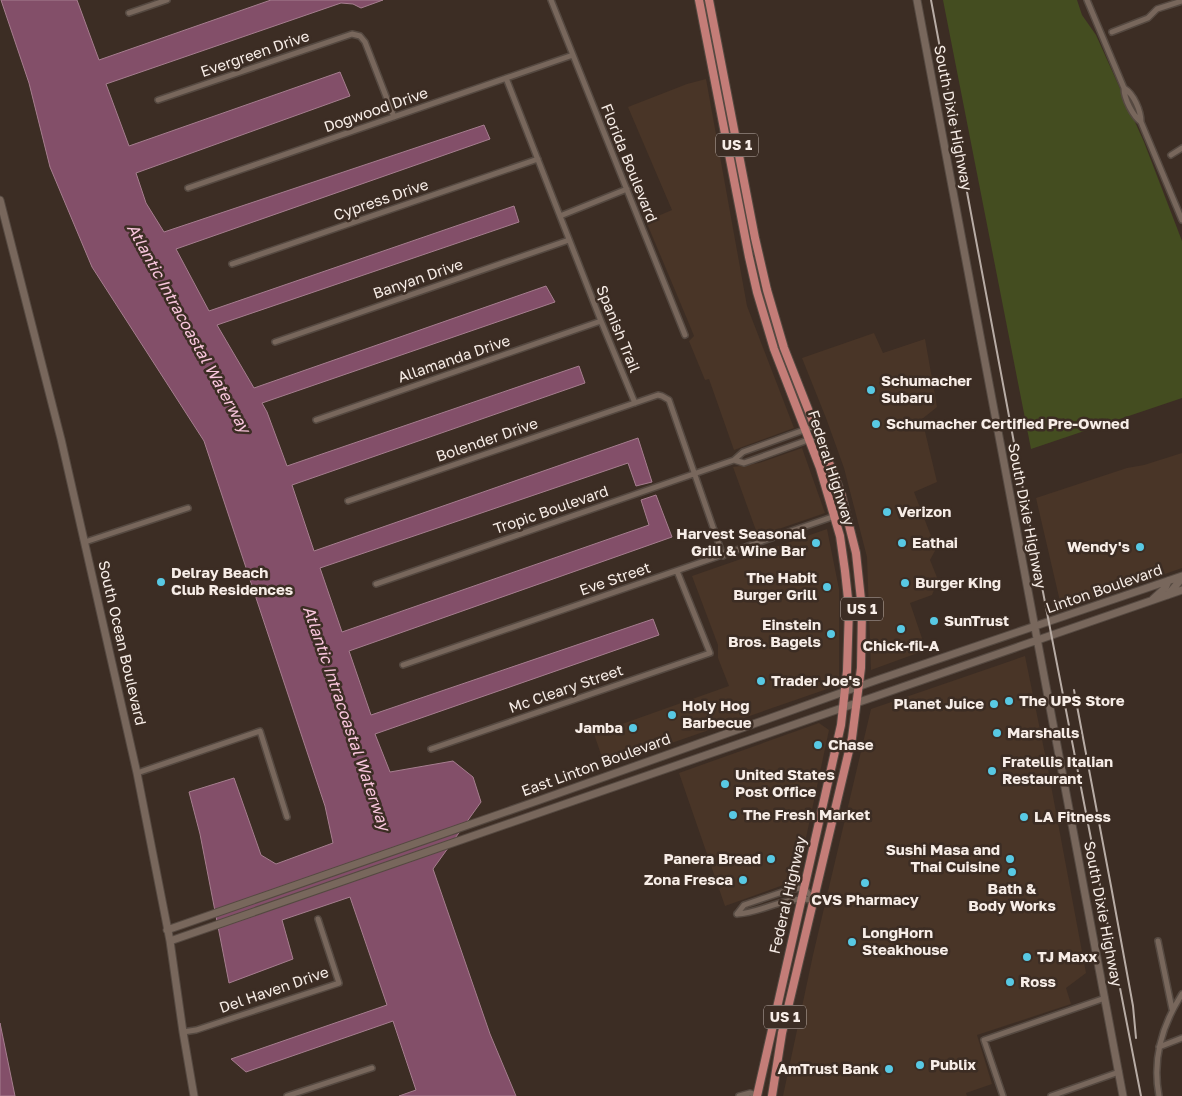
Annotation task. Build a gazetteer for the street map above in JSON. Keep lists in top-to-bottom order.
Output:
{
  "streets": {
    "main road": [
      "South Dixie Highway",
      "US 1",
      "Federal Highway",
      "Linton Boulevard",
      "South Ocean Boulevard",
      "East Linton Boulevard"
    ],
    "street": [
      "Evergreen Drive",
      "Dogwood Drive",
      "Florida Boulevard",
      "Cypress Drive",
      "Banyan Drive",
      "Spanish Trail",
      "Allamanda Drive",
      "Bolender Drive",
      "Tropic Boulevard",
      "Eve Street",
      "Mc Cleary Street",
      "Del Haven Drive"
    ]
  },
  "crossings": [
    ["Evergreen Drive", "Dogwood Drive"],
    ["Dogwood Drive", "Florida Boulevard"],
    ["Dogwood Drive", "Spanish Trail"],
    ["South Dixie Highway", "Linton Boulevard"],
    ["South Dixie Highway", "East Linton Boulevard"],
    ["Cypress Drive", "Spanish Trail"],
    ["Banyan Drive", "Spanish Trail"],
    ["Spanish Trail", "Allamanda Drive"],
    ["Spanish Trail", "Bolender Drive"],
    ["Federal Highway", "Tropic Boulevard"],
    ["Federal Highway", "Eve Street"],
    ["Federal Highway", "East Linton Boulevard"],
    ["Eve Street", "Mc Cleary Street"],
    ["Linton Boulevard", "East Linton Boulevard"],
    ["South Ocean Boulevard", "East Linton Boulevard"],
    ["South Ocean Boulevard", "Del Haven Drive"]
  ],
  "water": ["Atlantic Intracoastal Waterway"],
  "places": [
    "Schumacher Subaru",
    "Schumacher Certified Pre-Owned",
    "Verizon",
    "Harvest Seasonal Grill & Wine Bar",
    "Eathai",
    "Wendy's",
    "Delray Beach Club Residences",
    "Burger King",
    "The Habit Burger Grill",
    "SunTrust",
    "Chick-fil-A",
    "Einstein Bros. Bagels",
    "Trader Joe's",
    "The UPS Store",
    "Planet Juice",
    "Holy Hog Barbecue",
    "Jamba",
    "Marshalls",
    "Chase",
    "Fratellis Italian Restaurant",
    "United States Post Office",
    "The Fresh Market",
    "LA Fitness",
    "Panera Bread",
    "Sushi Masa and Thai Cuisine",
    "Bath & Body Works",
    "Zona Fresca",
    "CVS Pharmacy",
    "LongHorn Steakhouse",
    "TJ Maxx",
    "Ross",
    "Publix",
    "AmTrust Bank"
  ]
}
